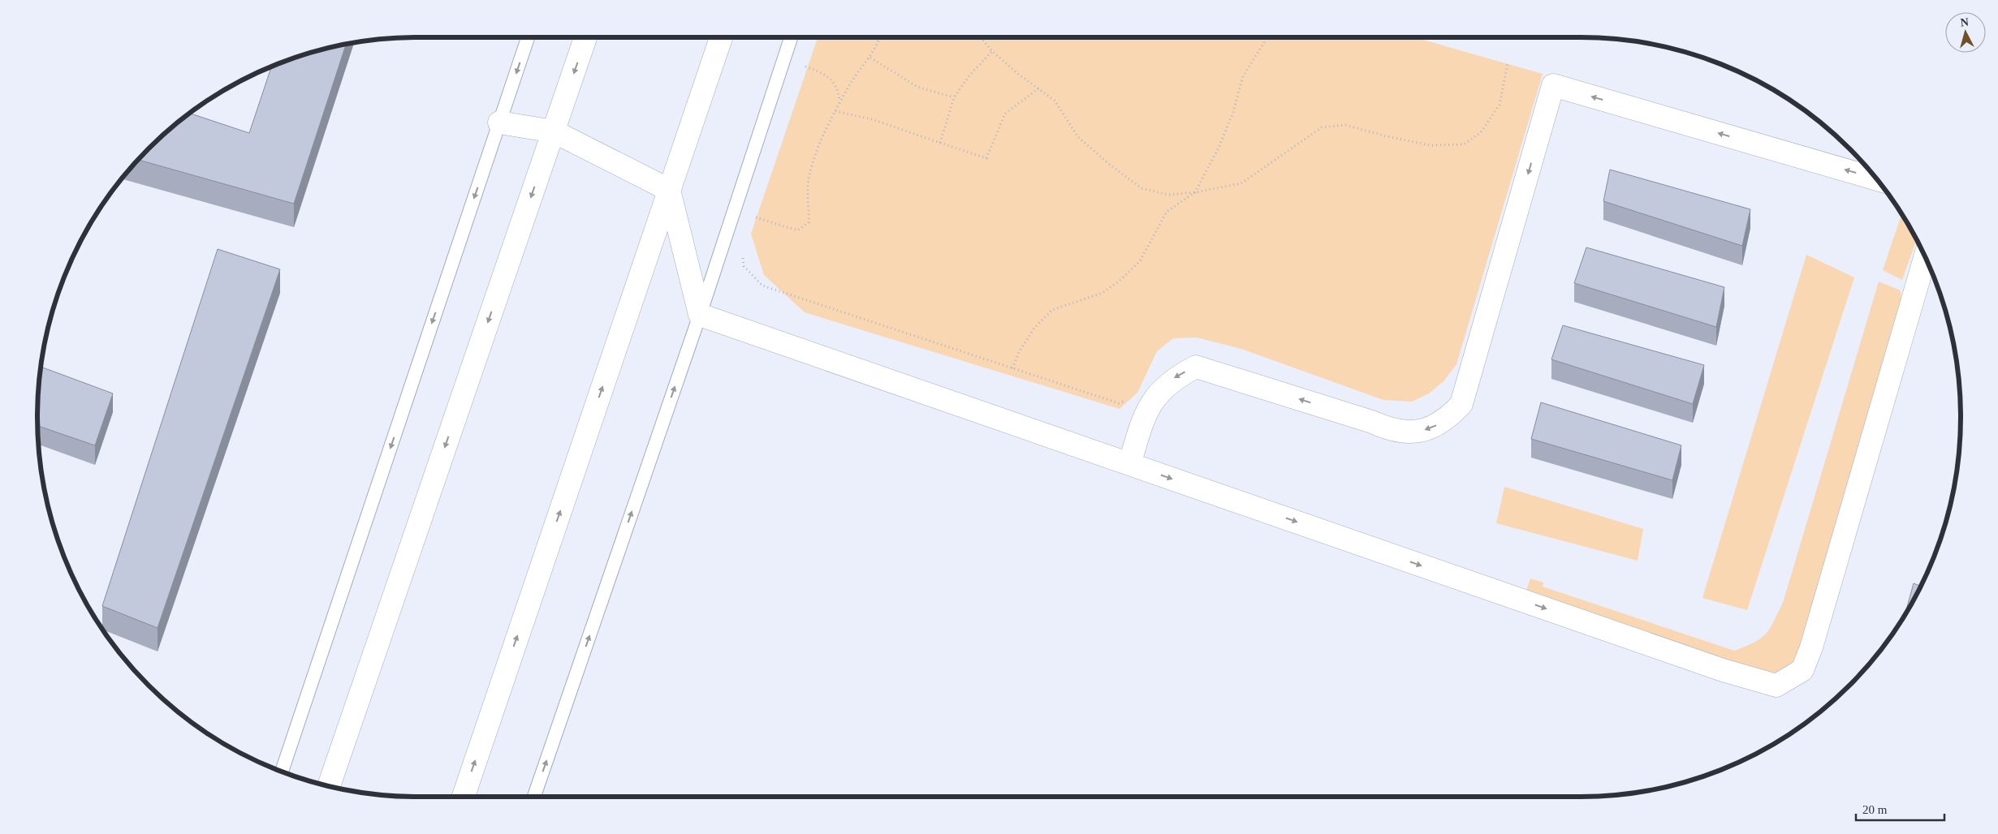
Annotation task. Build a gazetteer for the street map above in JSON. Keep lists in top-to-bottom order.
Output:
{
  "scale_bar": "20 m",
  "north": "top"
}
